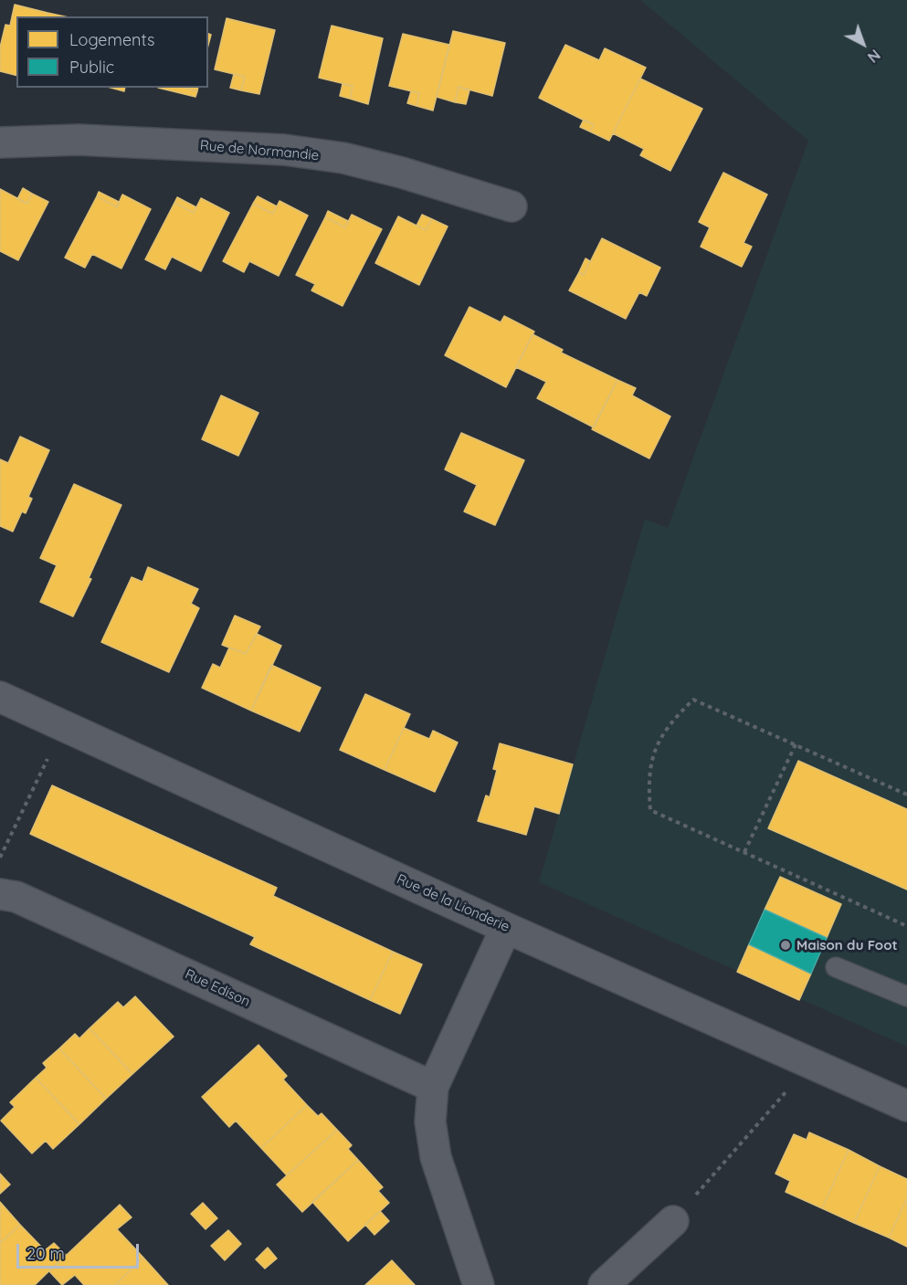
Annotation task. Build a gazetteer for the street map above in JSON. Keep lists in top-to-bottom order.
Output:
{
  "streets": {
    "street": ["Rue de Normandie", "Rue de la Lionderie", "Rue Edison"]
  },
  "places": ["Maison du Foot"],
  "legend": ["Logements", "Public"],
  "scale_bar": "20 m",
  "north": "bottom right"
}
